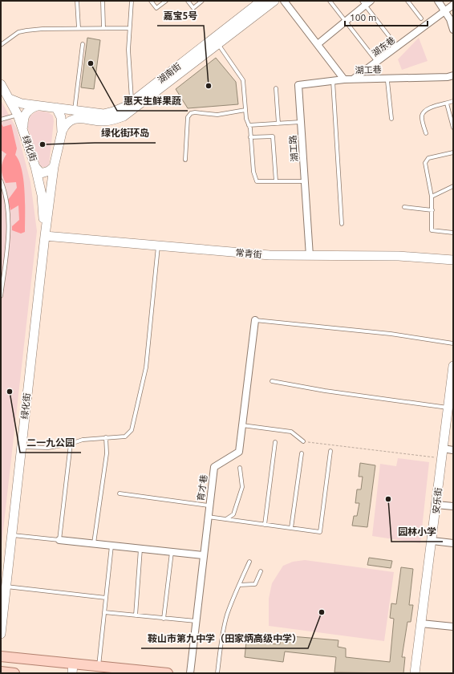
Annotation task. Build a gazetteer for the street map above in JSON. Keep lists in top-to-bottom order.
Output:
{
  "streets": {
    "main road": [
      "湖南街",
      "绿化街",
      "常青街",
      "安乐街"
    ],
    "street": [
      "湖东巷",
      "湖工巷",
      "湖工路",
      "育才巷"
    ]
  },
  "crossings": [
    ["湖东巷", "湖工巷"],
    ["湖工巷", "湖工路"],
    ["湖南街", "绿化街"],
    ["绿化街", "常青街"],
    ["湖工路", "常青街"]
  ],
  "places": [
    "惠天生鲜果蔬",
    "嘉宝5号",
    "绿化街环岛",
    "二一九公园",
    "园林小学",
    "鞍山市第九中学（田家炳高级中学）"
  ],
  "scale_bar": "100 m"
}
